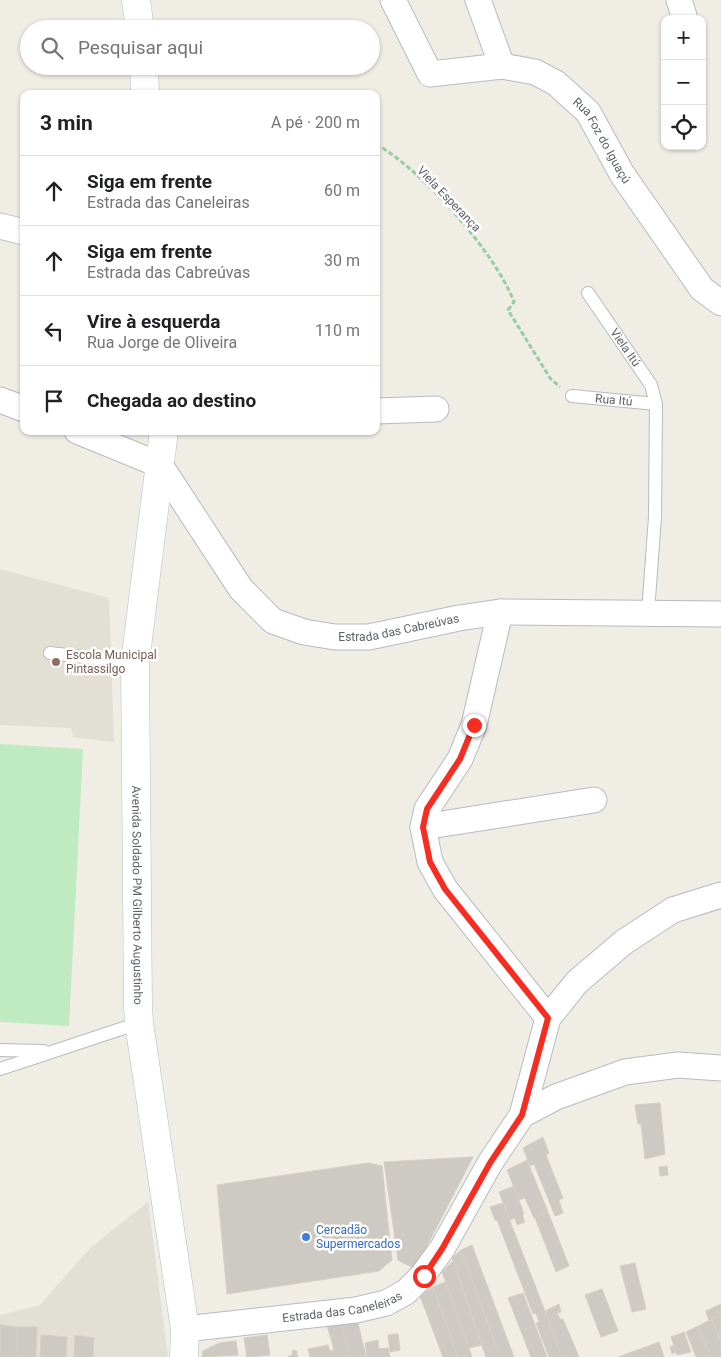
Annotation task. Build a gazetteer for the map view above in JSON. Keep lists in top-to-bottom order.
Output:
{
  "streets": {
    "street": [
      "Rua Foz do Iguaçú",
      "Estrada das Cabreúvas",
      "Avenida Soldado PM Gilberto Augustinho",
      "Estrada das Caneleiras"
    ],
    "lane": ["Viela Itú", "Rua Itú"],
    "path": ["Viela Esperança"]
  },
  "crossings": [
    ["Viela Esperança", "Rua Itú"],
    ["Viela Itú", "Rua Itú"],
    ["Viela Itú", "Estrada das Cabreúvas"],
    ["Estrada das Cabreúvas", "Avenida Soldado PM Gilberto Augustinho"],
    ["Avenida Soldado PM Gilberto Augustinho", "Estrada das Caneleiras"]
  ],
  "places": ["Escola Municipal Pintassilgo", "Cercadão Supermercados"],
  "page": {
    "map_buttons": ["+", "−"],
    "search": "Pesquisar aqui",
    "heading": ["3 min", "A pé · 200 m"],
    "list": [
      ["Siga em frente", "Estrada das Caneleiras", "60 m"],
      ["Siga em frente", "Estrada das Cabreúvas", "30 m"],
      ["Vire à esquerda", "Rua Jorge de Oliveira", "110 m"],
      "Chegada ao destino"
    ]
  }
}
